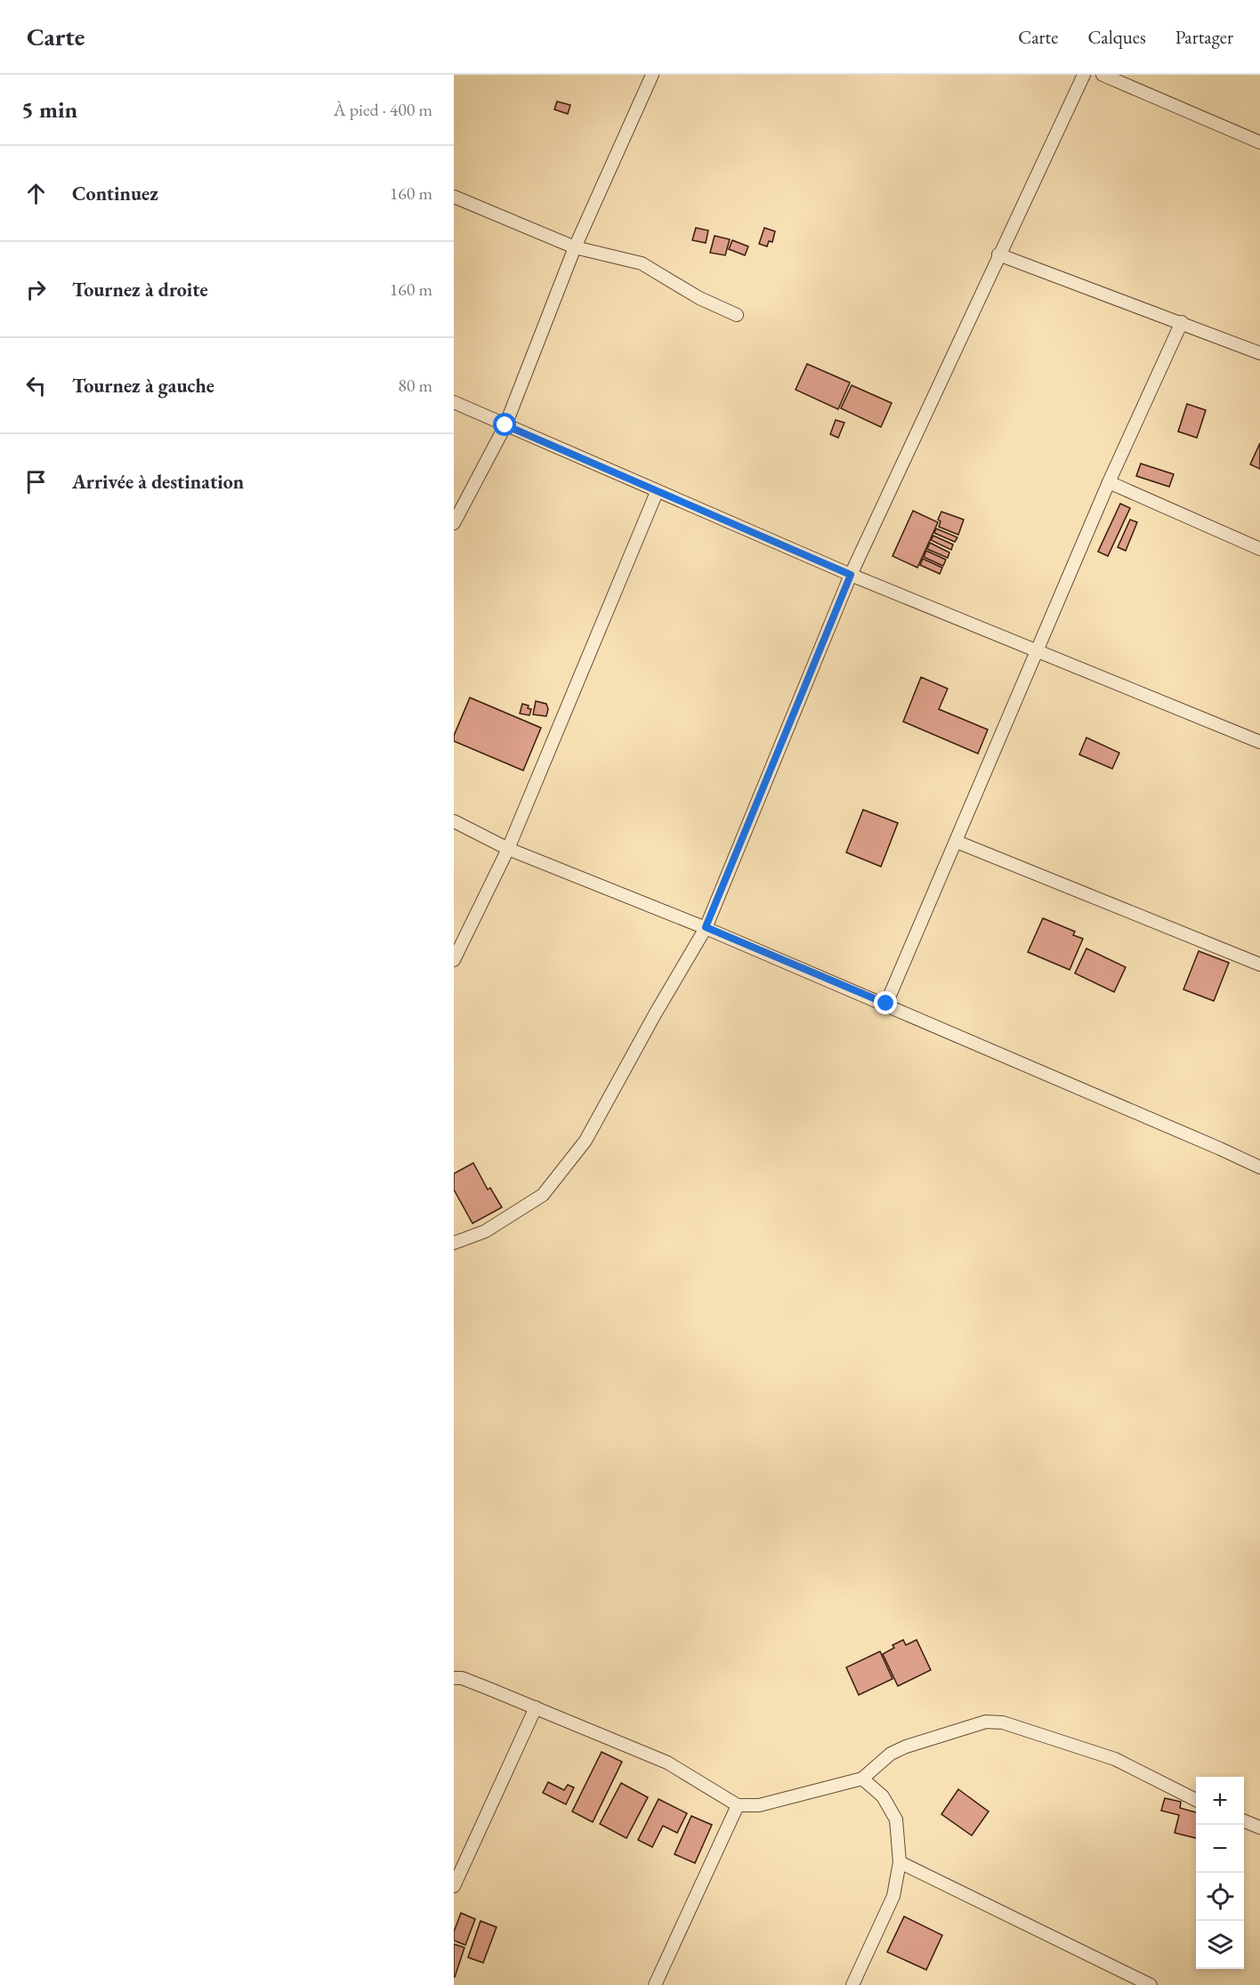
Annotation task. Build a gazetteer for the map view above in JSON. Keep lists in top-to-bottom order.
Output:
{
  "page": {
    "header": "Carte",
    "nav": ["Carte", "Calques", "Partager"],
    "heading": ["5 min", "À pied · 400 m"],
    "list": [
      ["Continuez", "160 m"],
      ["Tournez à droite", "160 m"],
      ["Tournez à gauche", "80 m"],
      "Arrivée à destination"
    ],
    "map_buttons": ["+", "−"]
  }
}
